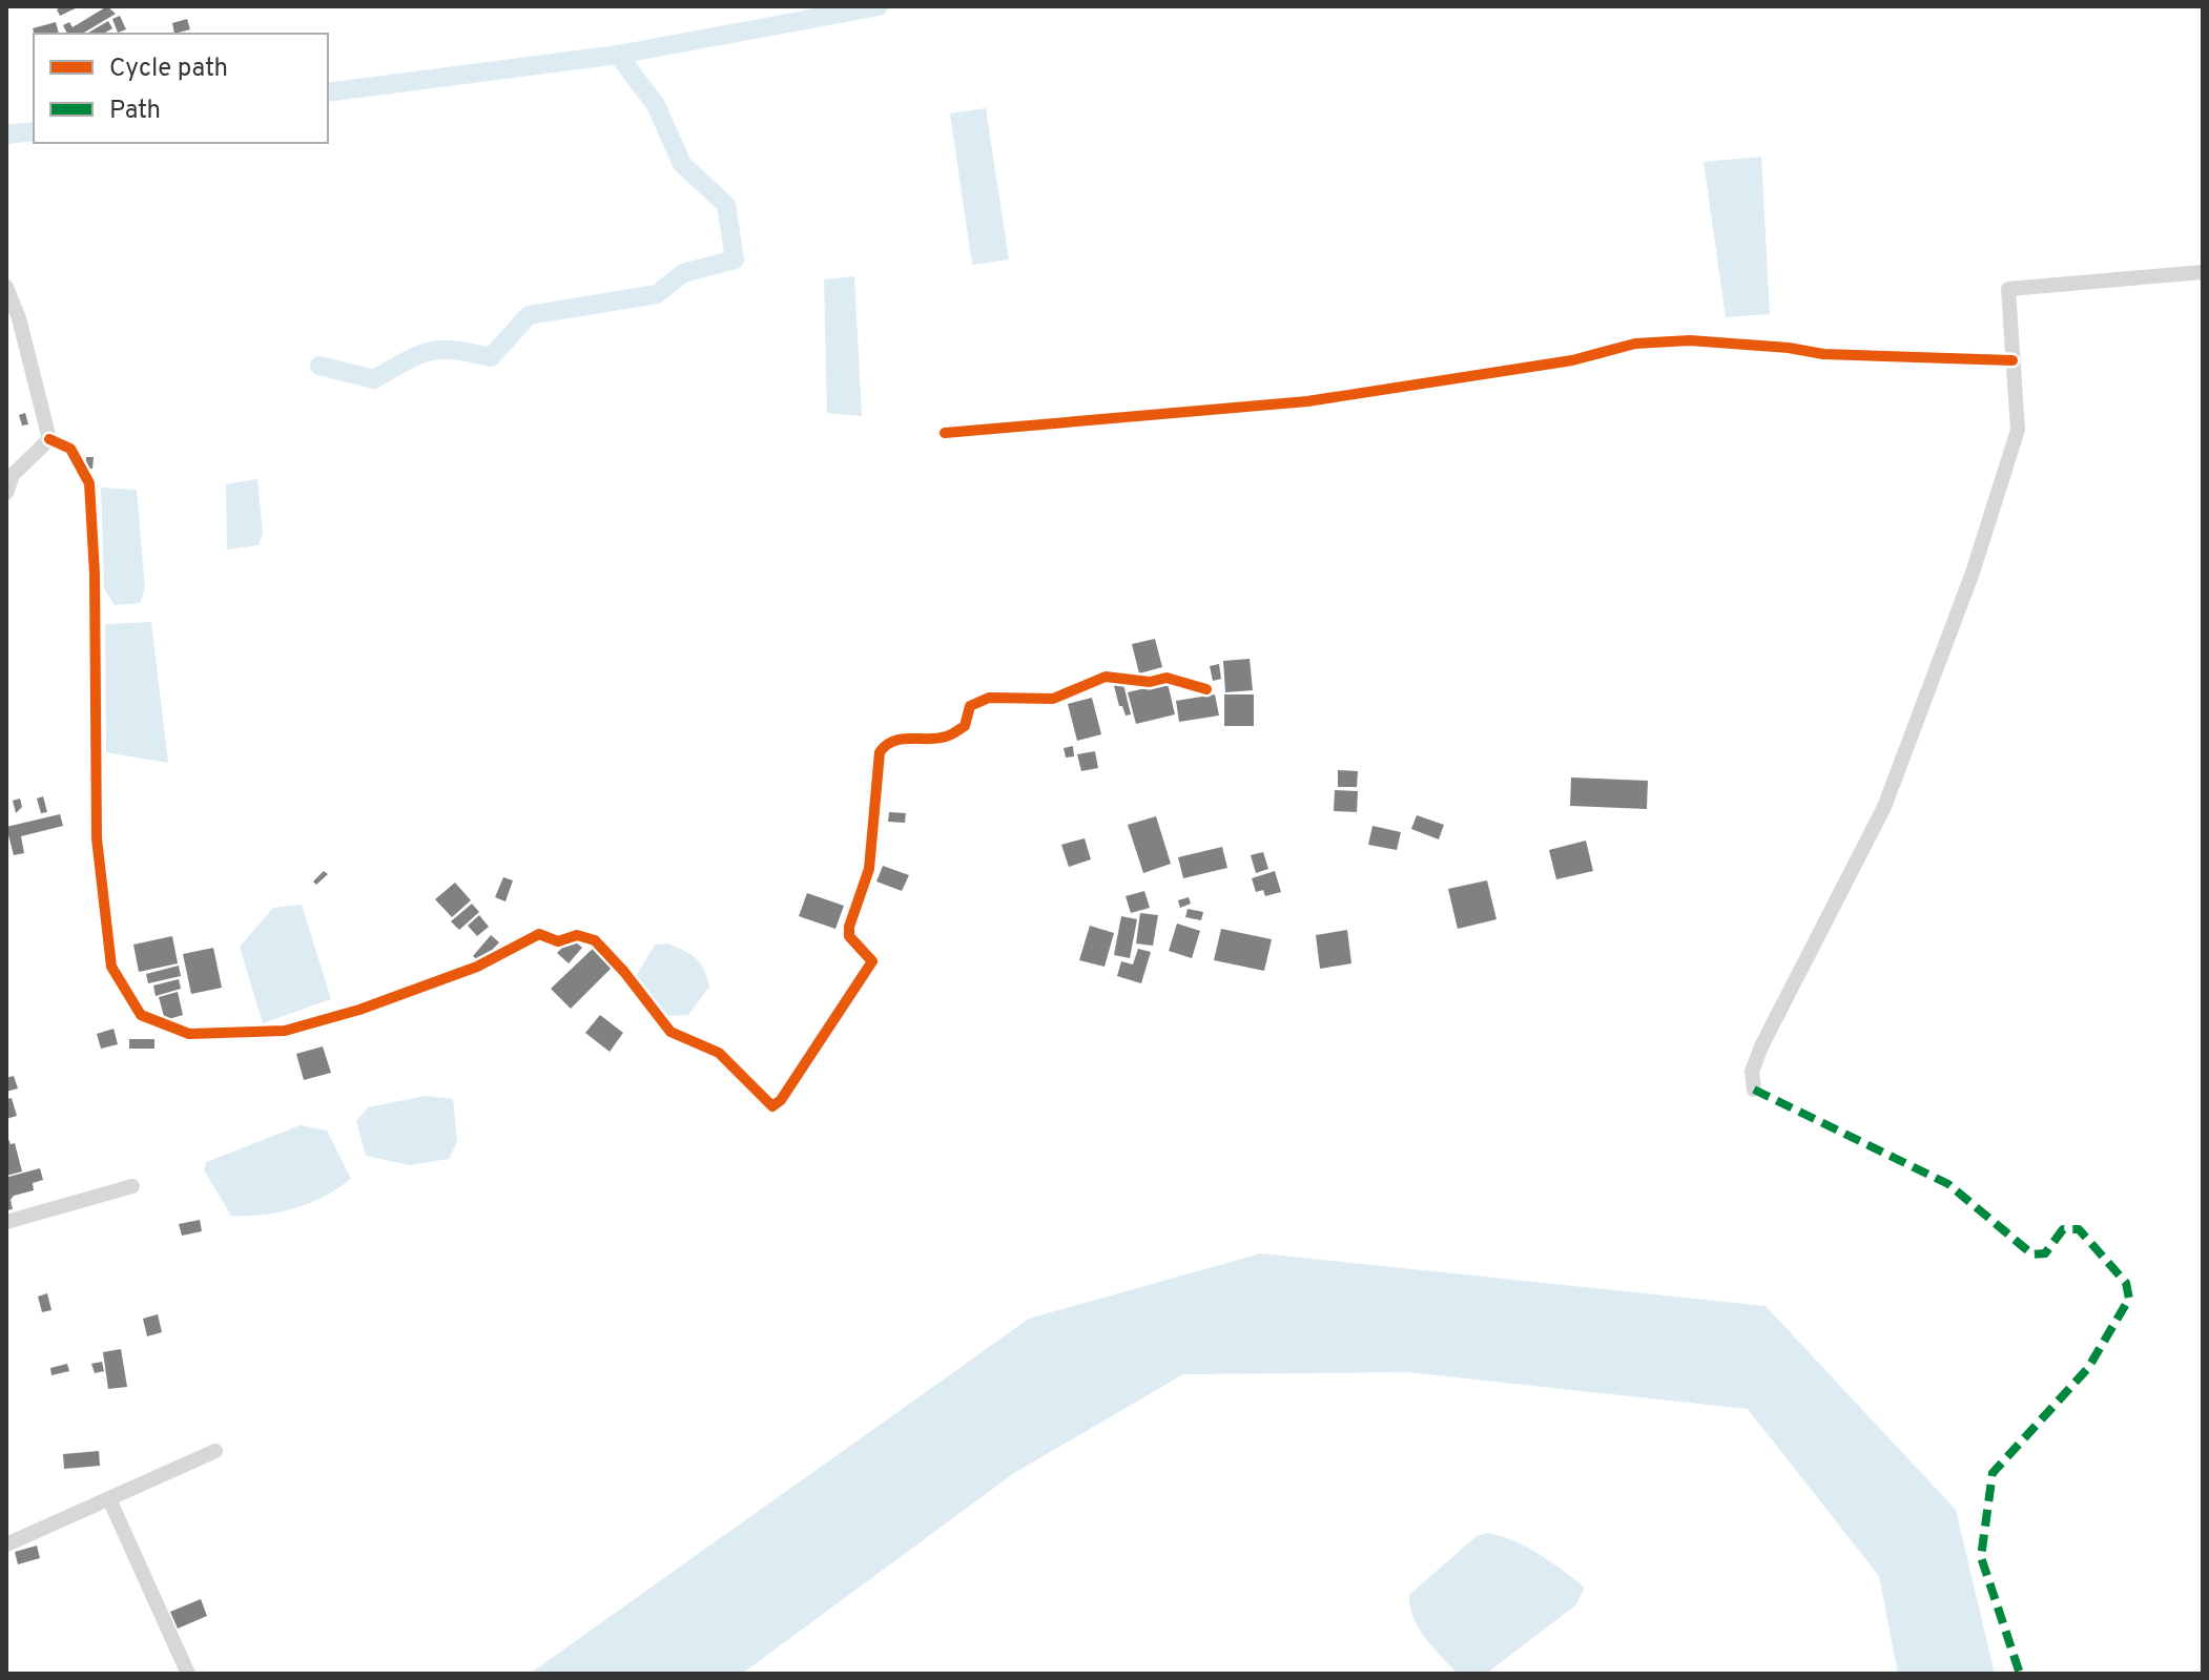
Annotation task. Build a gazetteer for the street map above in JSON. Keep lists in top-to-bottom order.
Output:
{
  "legend": ["Cycle path", "Path"]
}
